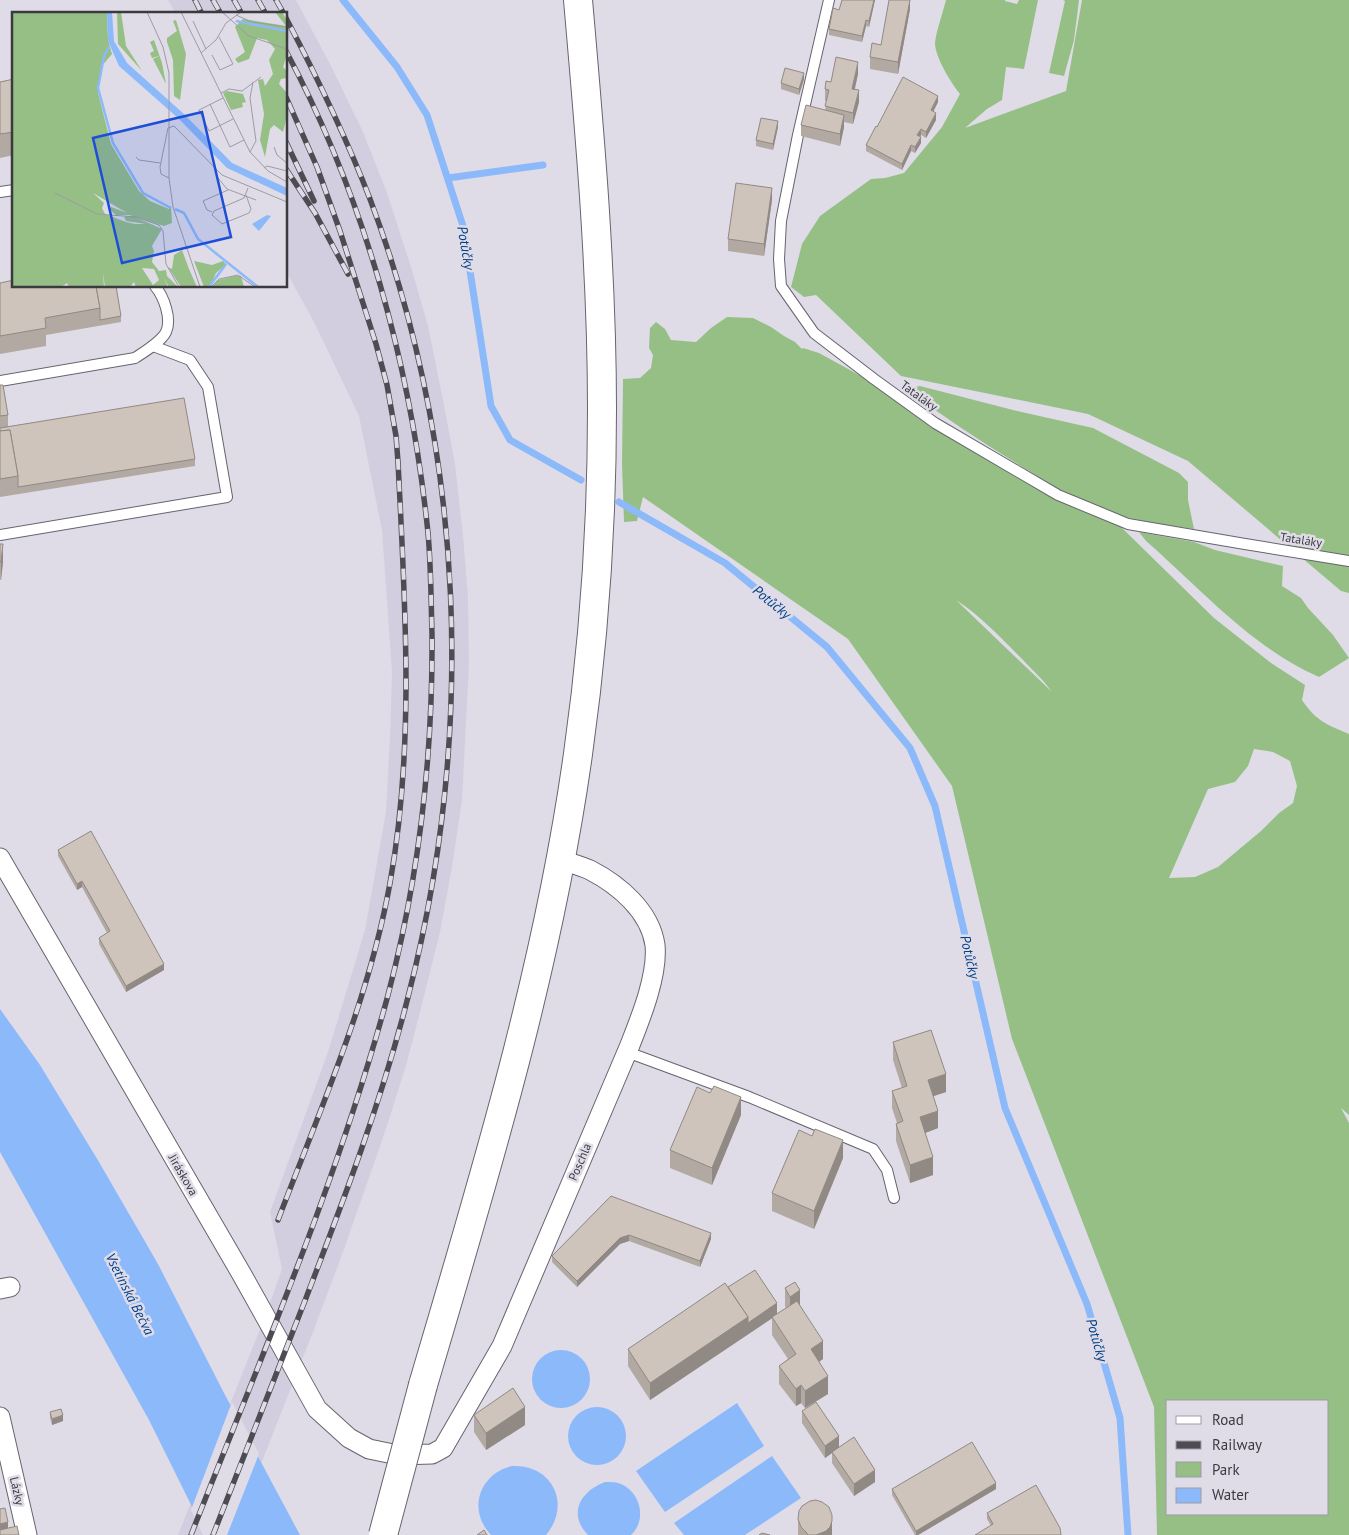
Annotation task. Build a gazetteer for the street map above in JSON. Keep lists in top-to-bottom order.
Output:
{
  "streets": {
    "street": ["Poschla", "Jiráskova", "Lázky"],
    "lane": ["Tataláky"]
  },
  "crossings": [
    ["Poschla", "Jiráskova"]
  ],
  "water": ["Potůčky", "Vsetínská Bečva"],
  "legend": [
    "Road",
    "Railway",
    "Park",
    "Water"
  ]
}
